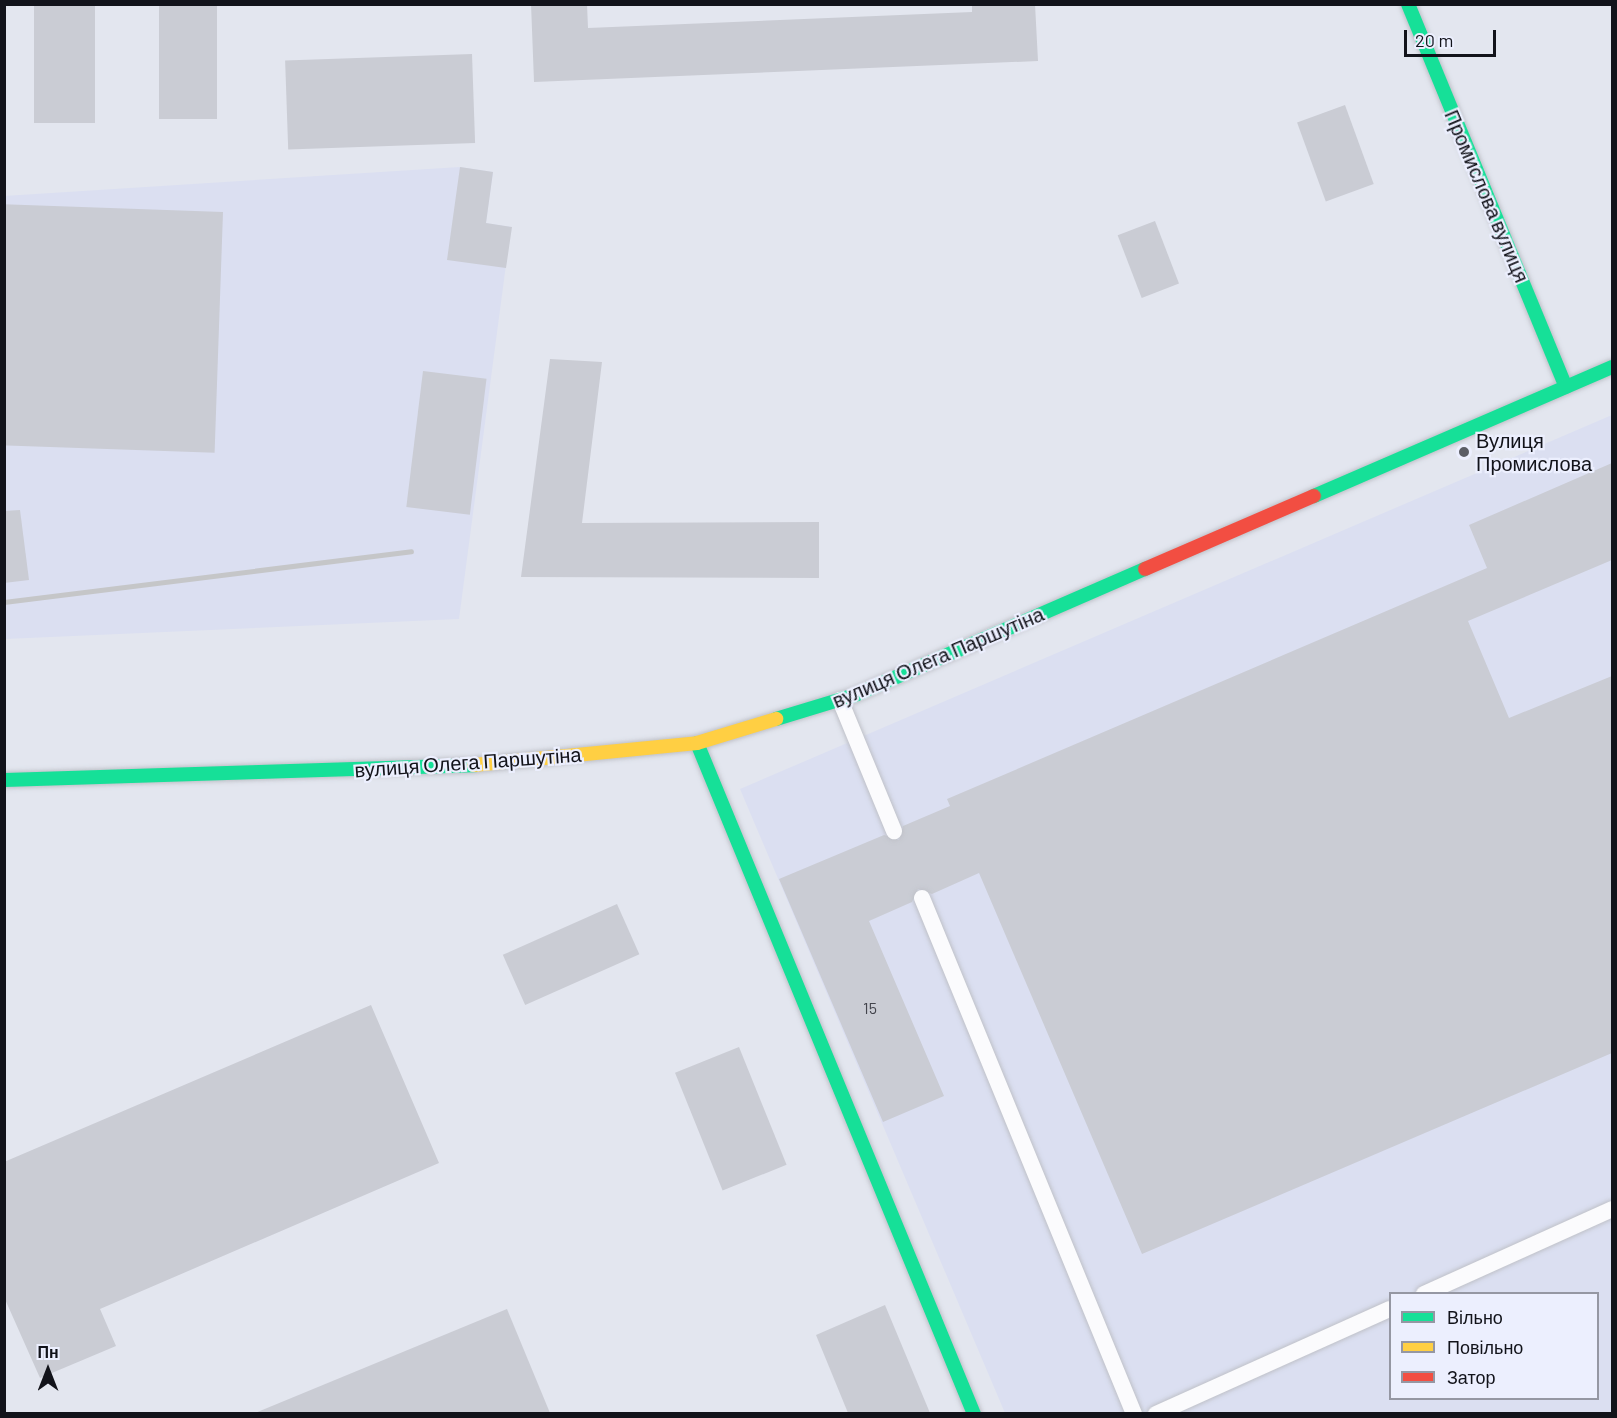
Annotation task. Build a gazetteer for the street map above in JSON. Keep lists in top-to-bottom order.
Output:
{
  "streets": {
    "street": ["Промислова вулиця", "вулиця Олега Паршутіна"]
  },
  "crossings": [
    ["Промислова вулиця", "вулиця Олега Паршутіна"]
  ],
  "places": ["Вулиця Промислова"],
  "house_numbers": ["15"],
  "legend": ["Вільно", "Повільно", "Затор"],
  "scale_bar": "20 m",
  "north": "top"
}
